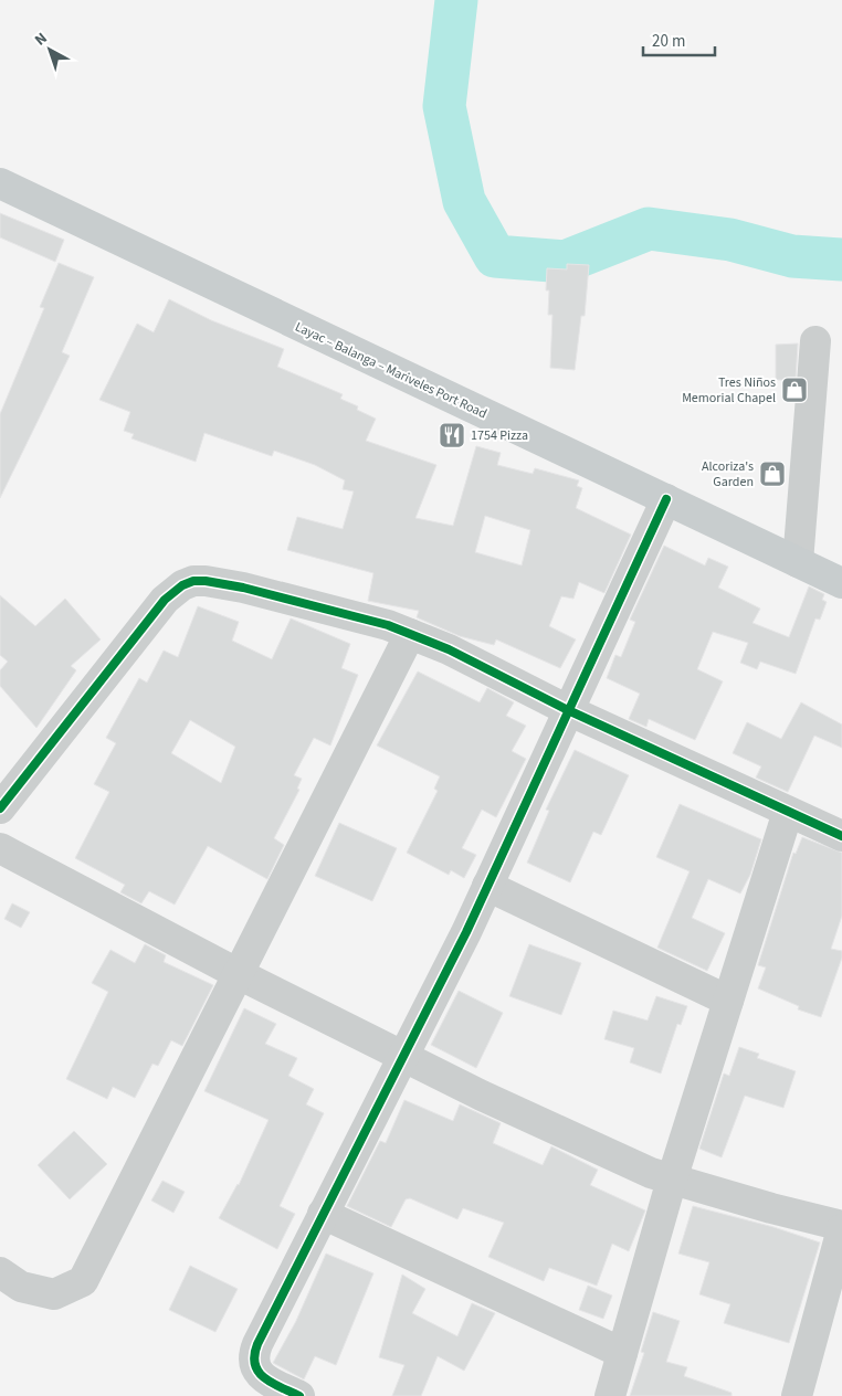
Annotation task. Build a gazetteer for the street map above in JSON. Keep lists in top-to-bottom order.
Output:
{
  "streets": {
    "main road": ["Layac – Balanga – Mariveles Port Road"]
  },
  "places": {
    "shop": ["Tres Niños Memorial Chapel", "Alcoriza's Garden"],
    "restaurant": ["1754 Pizza"]
  },
  "scale_bar": "20 m",
  "north": "top left"
}
